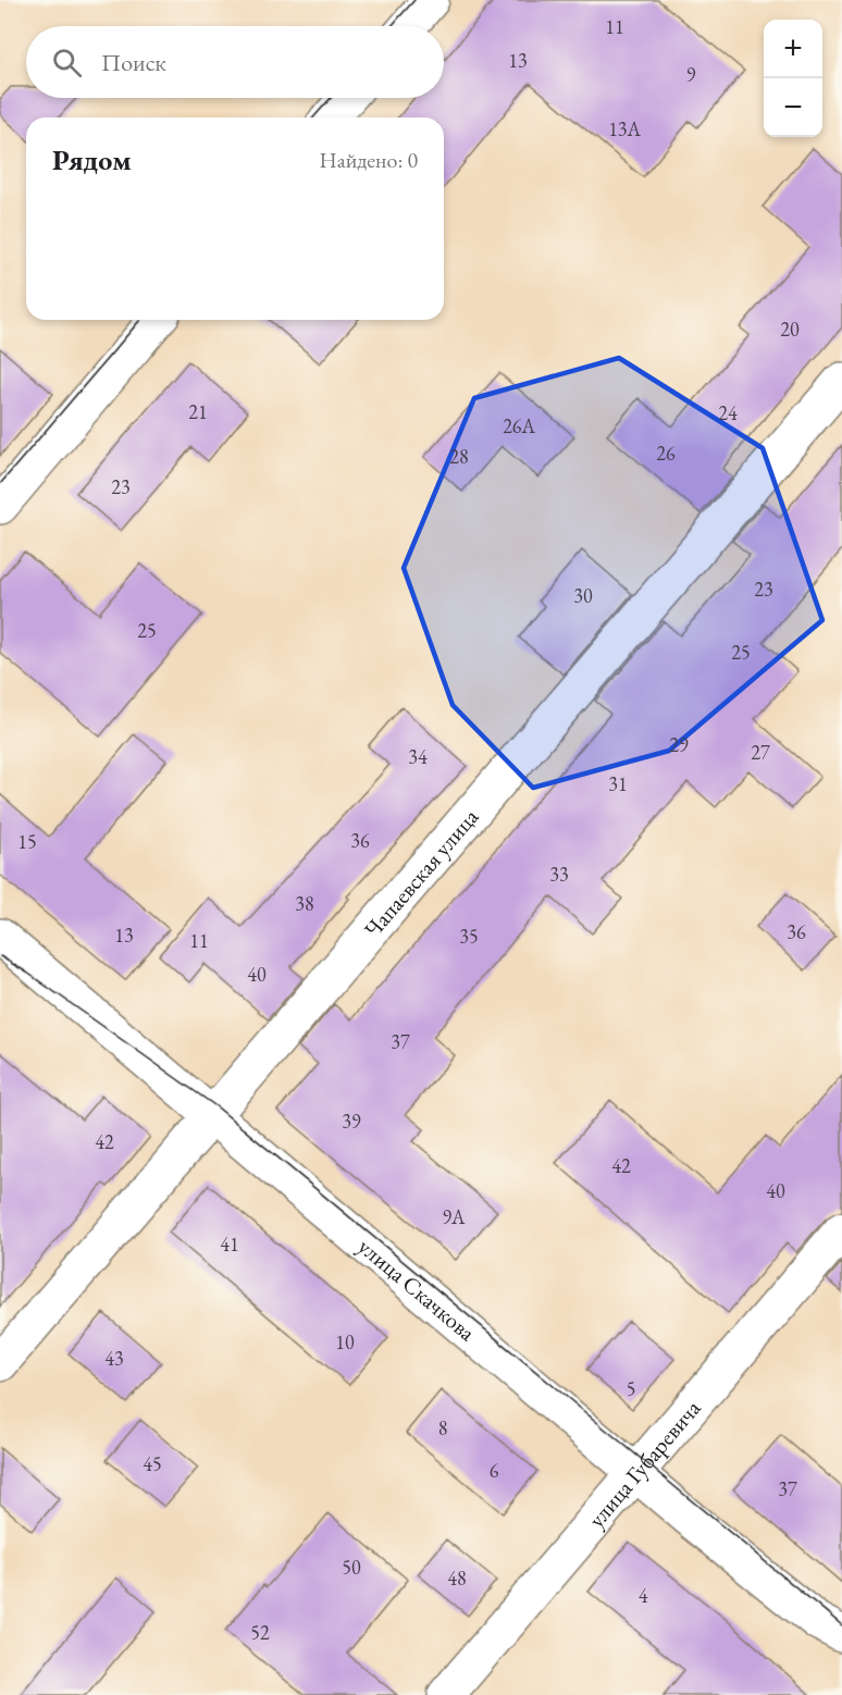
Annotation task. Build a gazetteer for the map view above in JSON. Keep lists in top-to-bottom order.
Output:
{
  "streets": {
    "street": ["Чапаевская улица", "улица Скачкова", "улица Губаревича"]
  },
  "crossings": [
    ["Чапаевская улица", "улица Скачкова"],
    ["улица Скачкова", "улица Губаревича"]
  ],
  "house_numbers": [
    "11",
    "13",
    "9",
    "13А",
    "20",
    "21",
    "24",
    "26А",
    "26",
    "28",
    "23",
    "23",
    "30",
    "25",
    "25",
    "29",
    "27",
    "34",
    "31",
    "36",
    "15",
    "33",
    "38",
    "36",
    "13",
    "35",
    "11",
    "40",
    "37",
    "39",
    "42",
    "42",
    "40",
    "9А",
    "41",
    "10",
    "43",
    "5",
    "8",
    "45",
    "6",
    "37",
    "50",
    "48",
    "4",
    "52"
  ],
  "page": {
    "map_buttons": ["+", "−"],
    "search": "Поиск",
    "heading": ["Рядом", "Найдено: 0"]
  }
}
